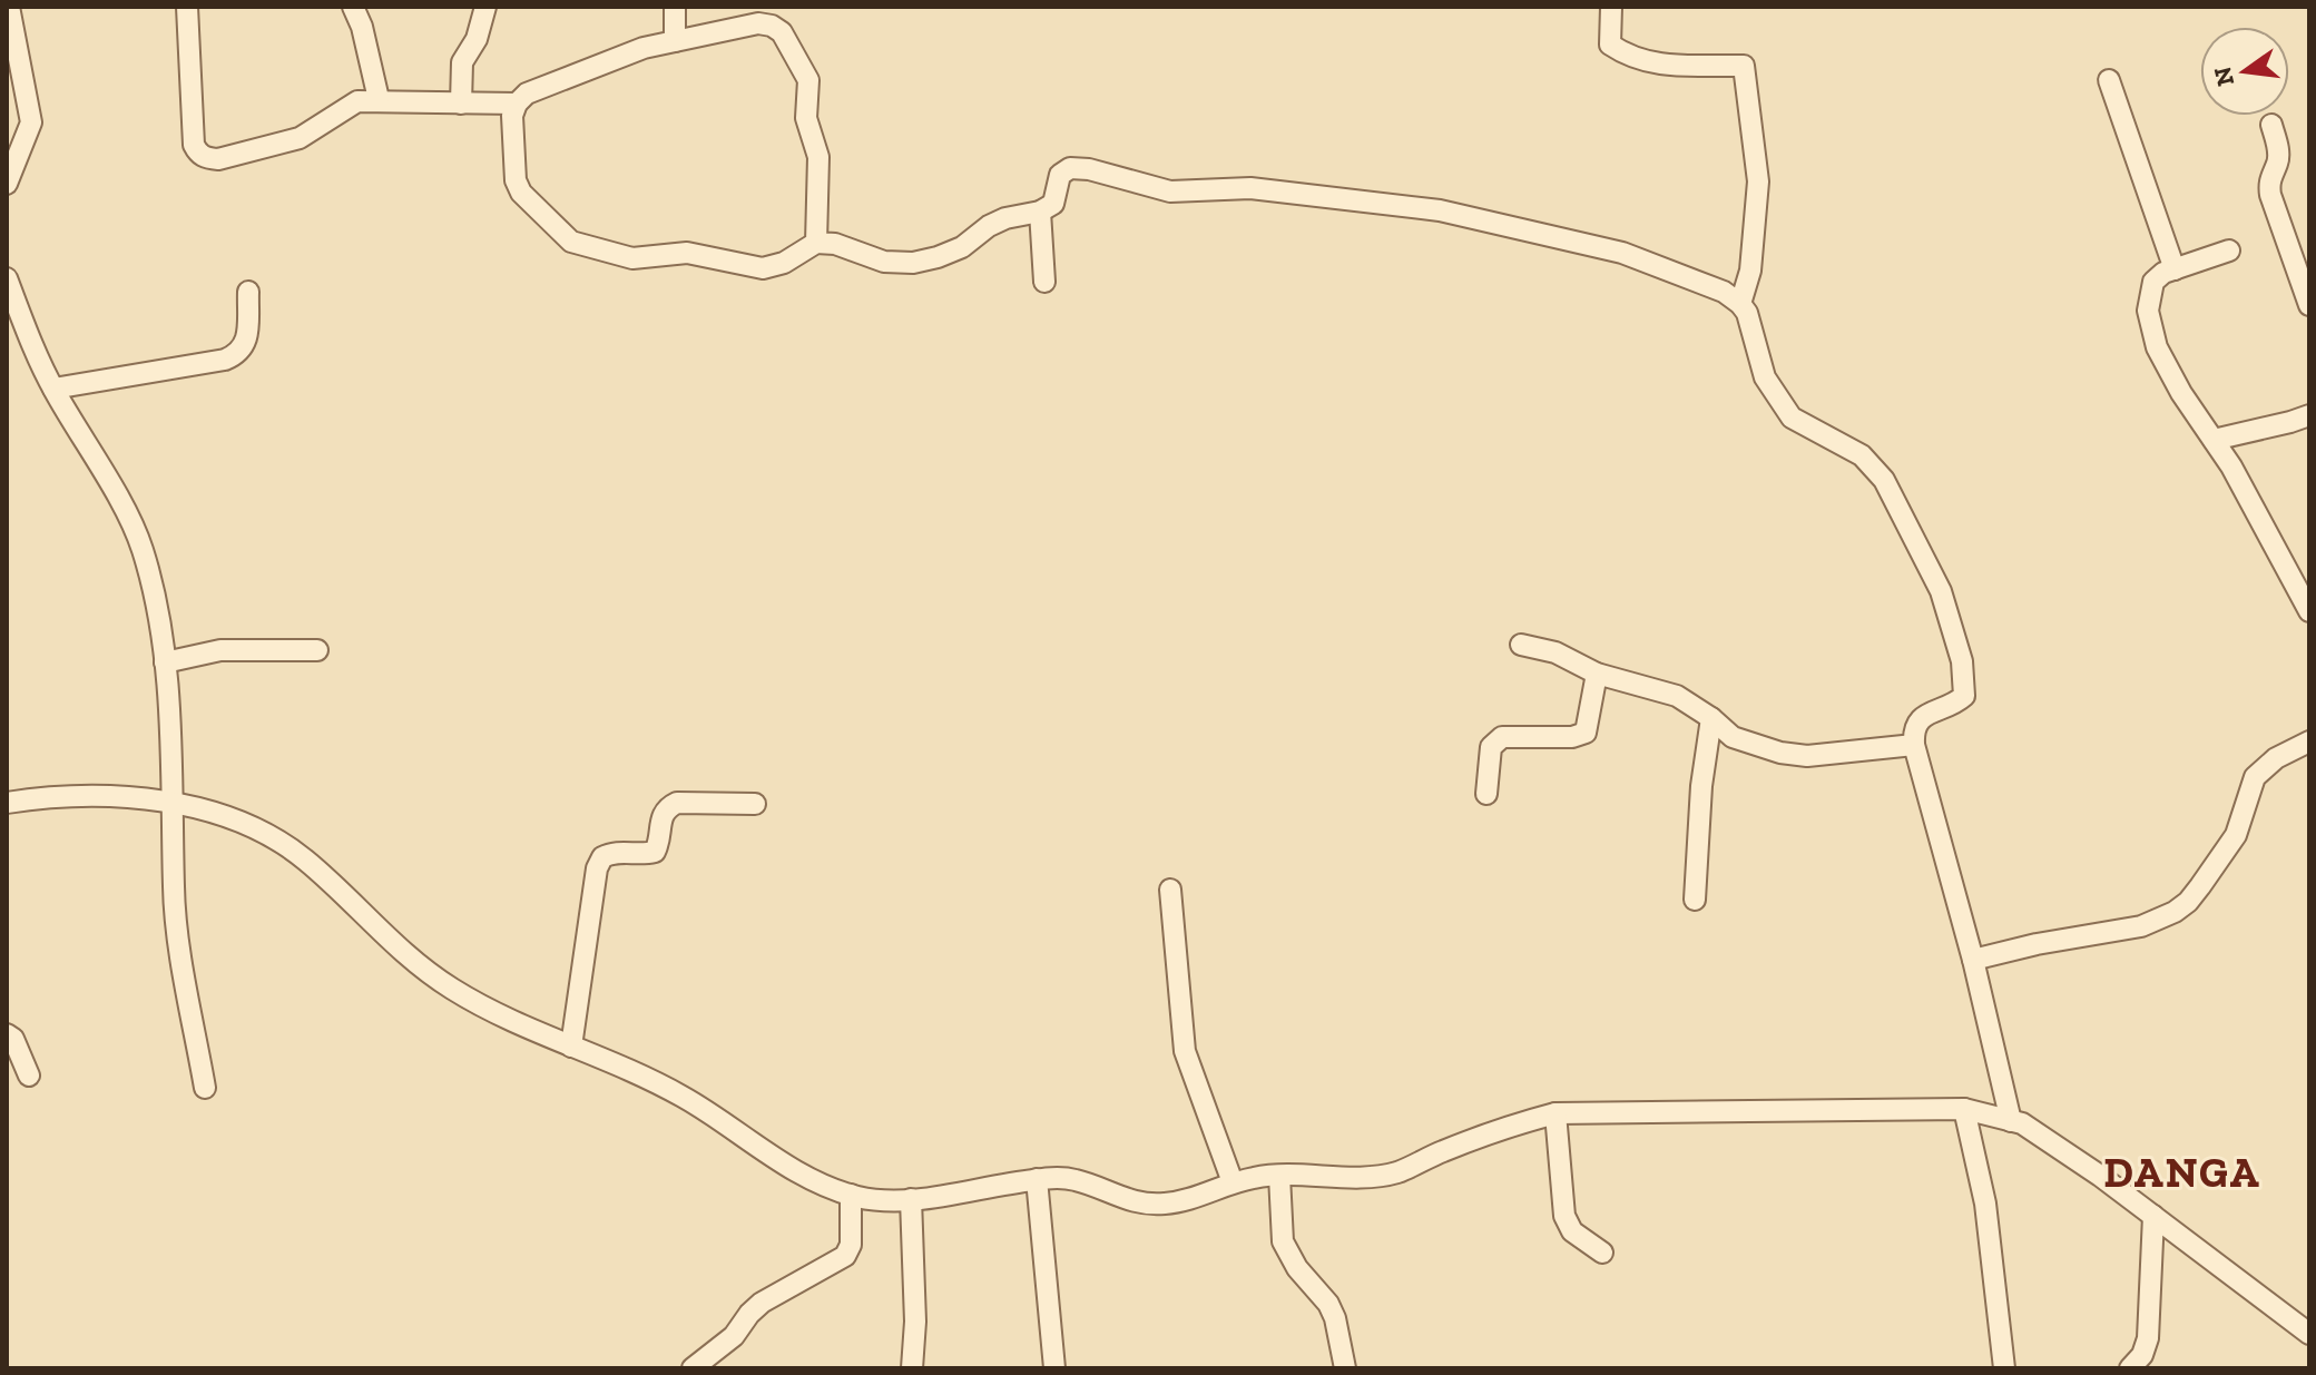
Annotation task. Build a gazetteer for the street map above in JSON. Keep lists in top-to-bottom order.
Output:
{
  "districts": ["DANGA"],
  "north": "left"
}
